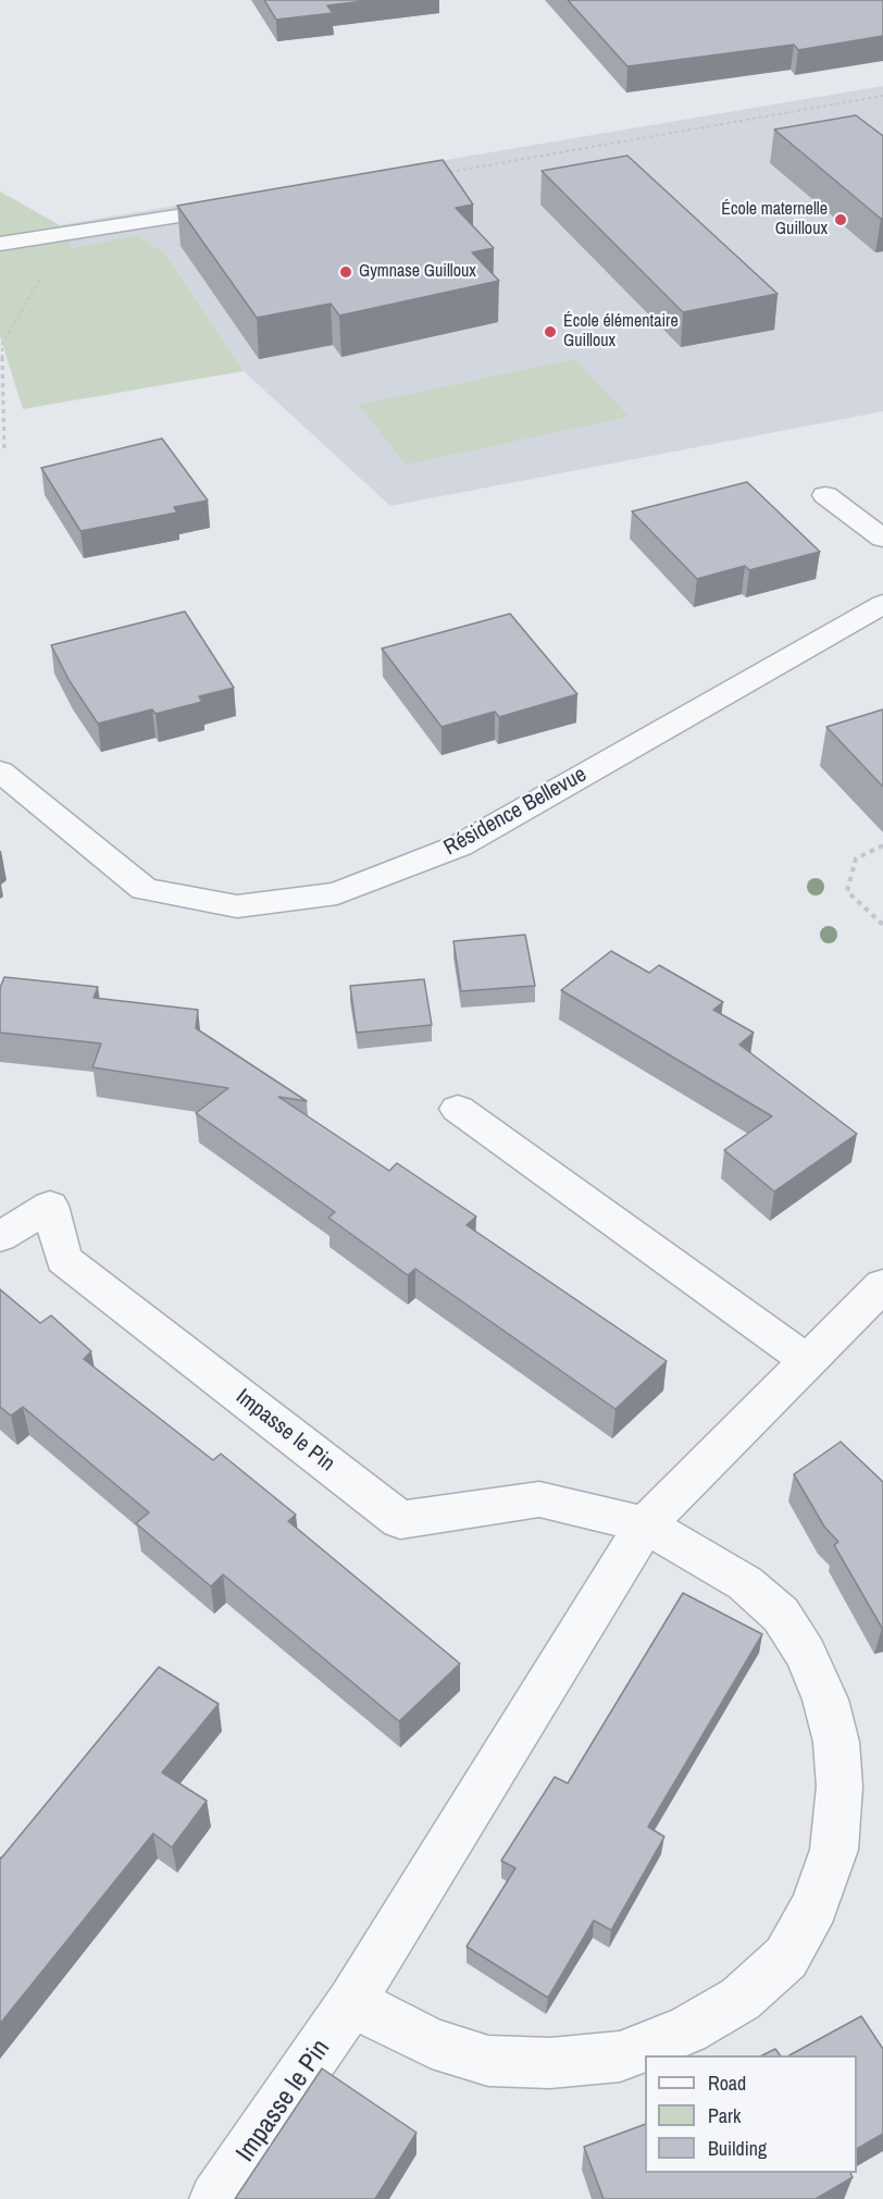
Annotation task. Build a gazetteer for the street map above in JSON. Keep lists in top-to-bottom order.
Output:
{
  "streets": {
    "street": ["Résidence Bellevue", "Impasse le Pin"]
  },
  "places": ["École maternelle Guilloux", "Gymnase Guilloux", "École élémentaire Guilloux"],
  "legend": ["Road", "Park", "Building"]
}
